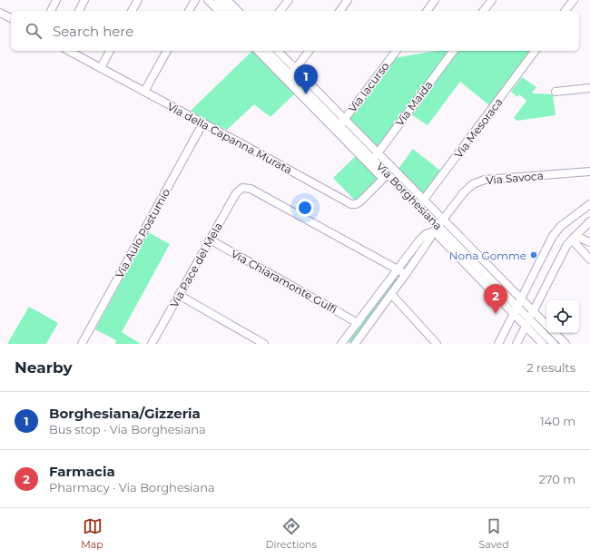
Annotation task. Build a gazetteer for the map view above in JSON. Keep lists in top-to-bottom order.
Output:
{
  "streets": {
    "street": [
      "Via Iacurso",
      "Via Maida",
      "Via Mesoraca",
      "Via della Capanna Murata",
      "Via Savoca",
      "Via Borghesiana",
      "Via Aulo Postumio",
      "Via Pace del Mela",
      "Via Chiaramonte Gulfi"
    ]
  },
  "crossings": [
    ["Via Iacurso", "Via Borghesiana"],
    ["Via Maida", "Via Borghesiana"],
    ["Via Mesoraca", "Via Borghesiana"],
    ["Via della Capanna Murata", "Via Borghesiana"],
    ["Via della Capanna Murata", "Via Aulo Postumio"],
    ["Via Savoca", "Via Borghesiana"],
    ["Via Pace del Mela", "Via Chiaramonte Gulfi"]
  ],
  "places": ["Nona Gomme"],
  "page": {
    "search": "Search here",
    "pins": ["1", "2"],
    "heading": ["Nearby", "2 results"],
    "list": [
      {
        "mark": "1",
        "name": "Borghesiana/Gizzeria",
        "note": "Bus stop · Via Borghesiana",
        "value": "140 m"
      },
      {
        "mark": "2",
        "name": "Farmacia",
        "note": "Pharmacy · Via Borghesiana",
        "value": "270 m"
      }
    ],
    "nav": ["Map", "Directions", "Saved"]
  }
}
